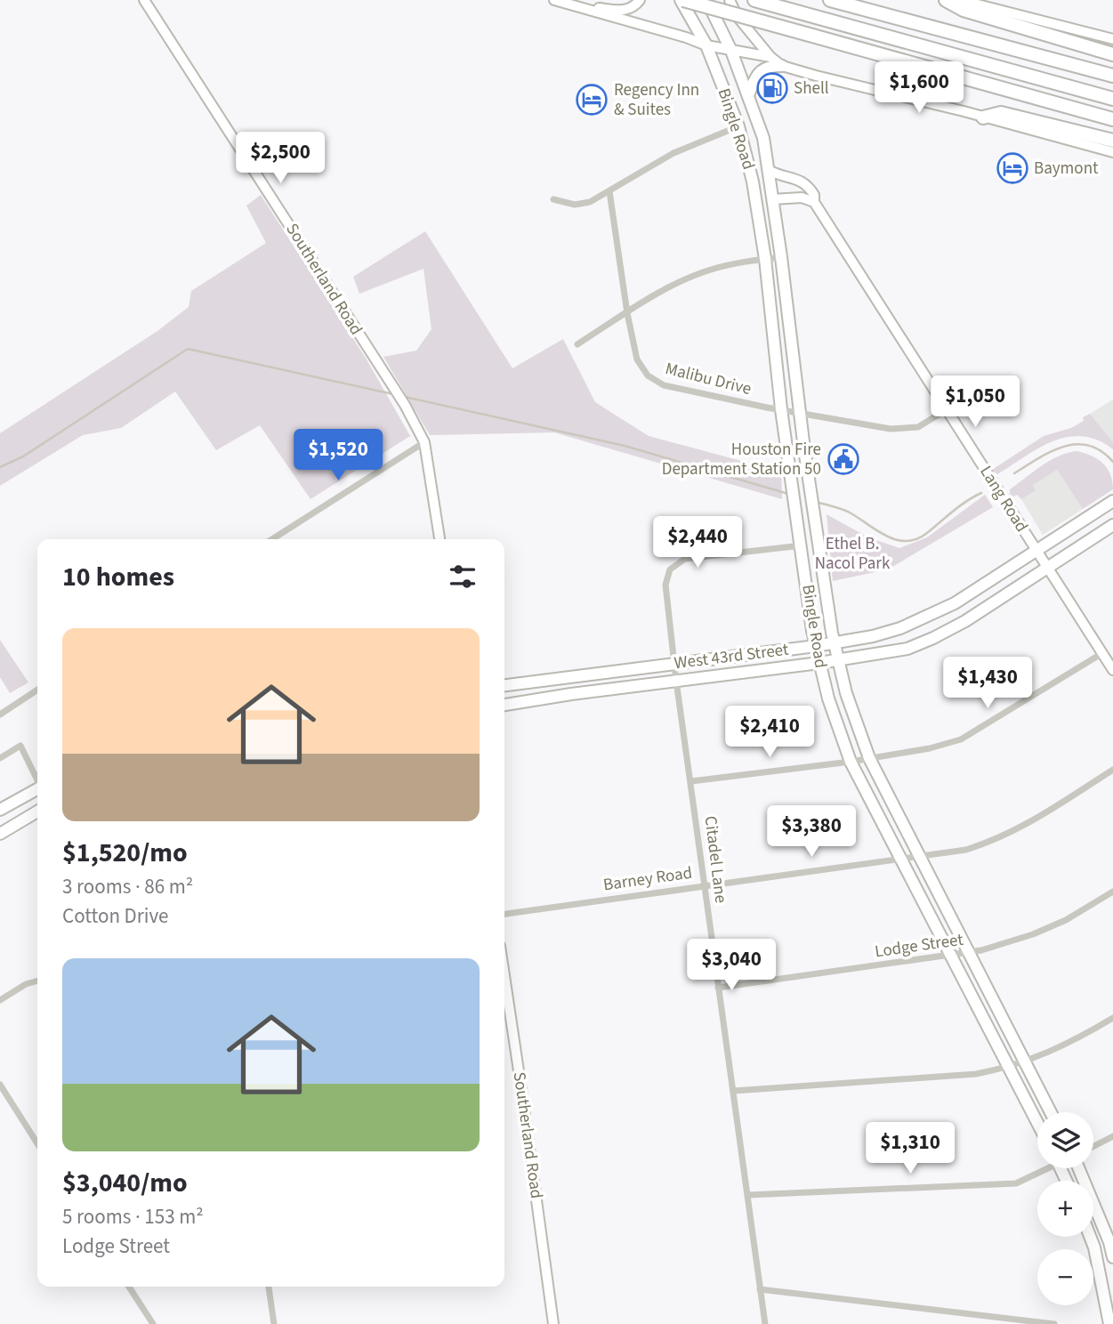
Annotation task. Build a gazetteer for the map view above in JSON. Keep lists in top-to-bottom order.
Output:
{
  "streets": {
    "main road": ["Bingle Road", "West 43rd Street"],
    "street": [
      "Southerland Road",
      "Malibu Drive",
      "Lang Road",
      "Citadel Lane",
      "Barney Road",
      "Lodge Street"
    ]
  },
  "crossings": [
    ["Bingle Road", "Malibu Drive"],
    ["Bingle Road", "Lang Road"],
    ["Bingle Road", "West 43rd Street"],
    ["Bingle Road", "Citadel Lane"],
    ["Bingle Road", "Barney Road"],
    ["Bingle Road", "Lodge Street"],
    ["Malibu Drive", "Lang Road"],
    ["Lang Road", "West 43rd Street"],
    ["West 43rd Street", "Citadel Lane"],
    ["Citadel Lane", "Barney Road"],
    ["Citadel Lane", "Lodge Street"]
  ],
  "parks": ["Ethel B. Nacol Park"],
  "places": {
    "fuel station": ["Shell"],
    "hotel": ["Regency Inn & Suites", "Baymont"],
    "public building": ["Houston Fire Department Station 50"]
  },
  "page": {
    "price": [
      "$1,600",
      "$2,500",
      "$1,050",
      "$1,520",
      "$2,440",
      "$1,430",
      "$2,410",
      "$3,380",
      "$3,040",
      "$1,310"
    ],
    "heading": "10 homes",
    "list": [
      {
        "name": "$1,520/mo",
        "note": "3 rooms · 86 m² · Cotton Drive"
      },
      {
        "name": "$3,040/mo",
        "note": "5 rooms · 153 m² · Lodge Street"
      }
    ],
    "map_buttons": ["+", "−"]
  }
}
